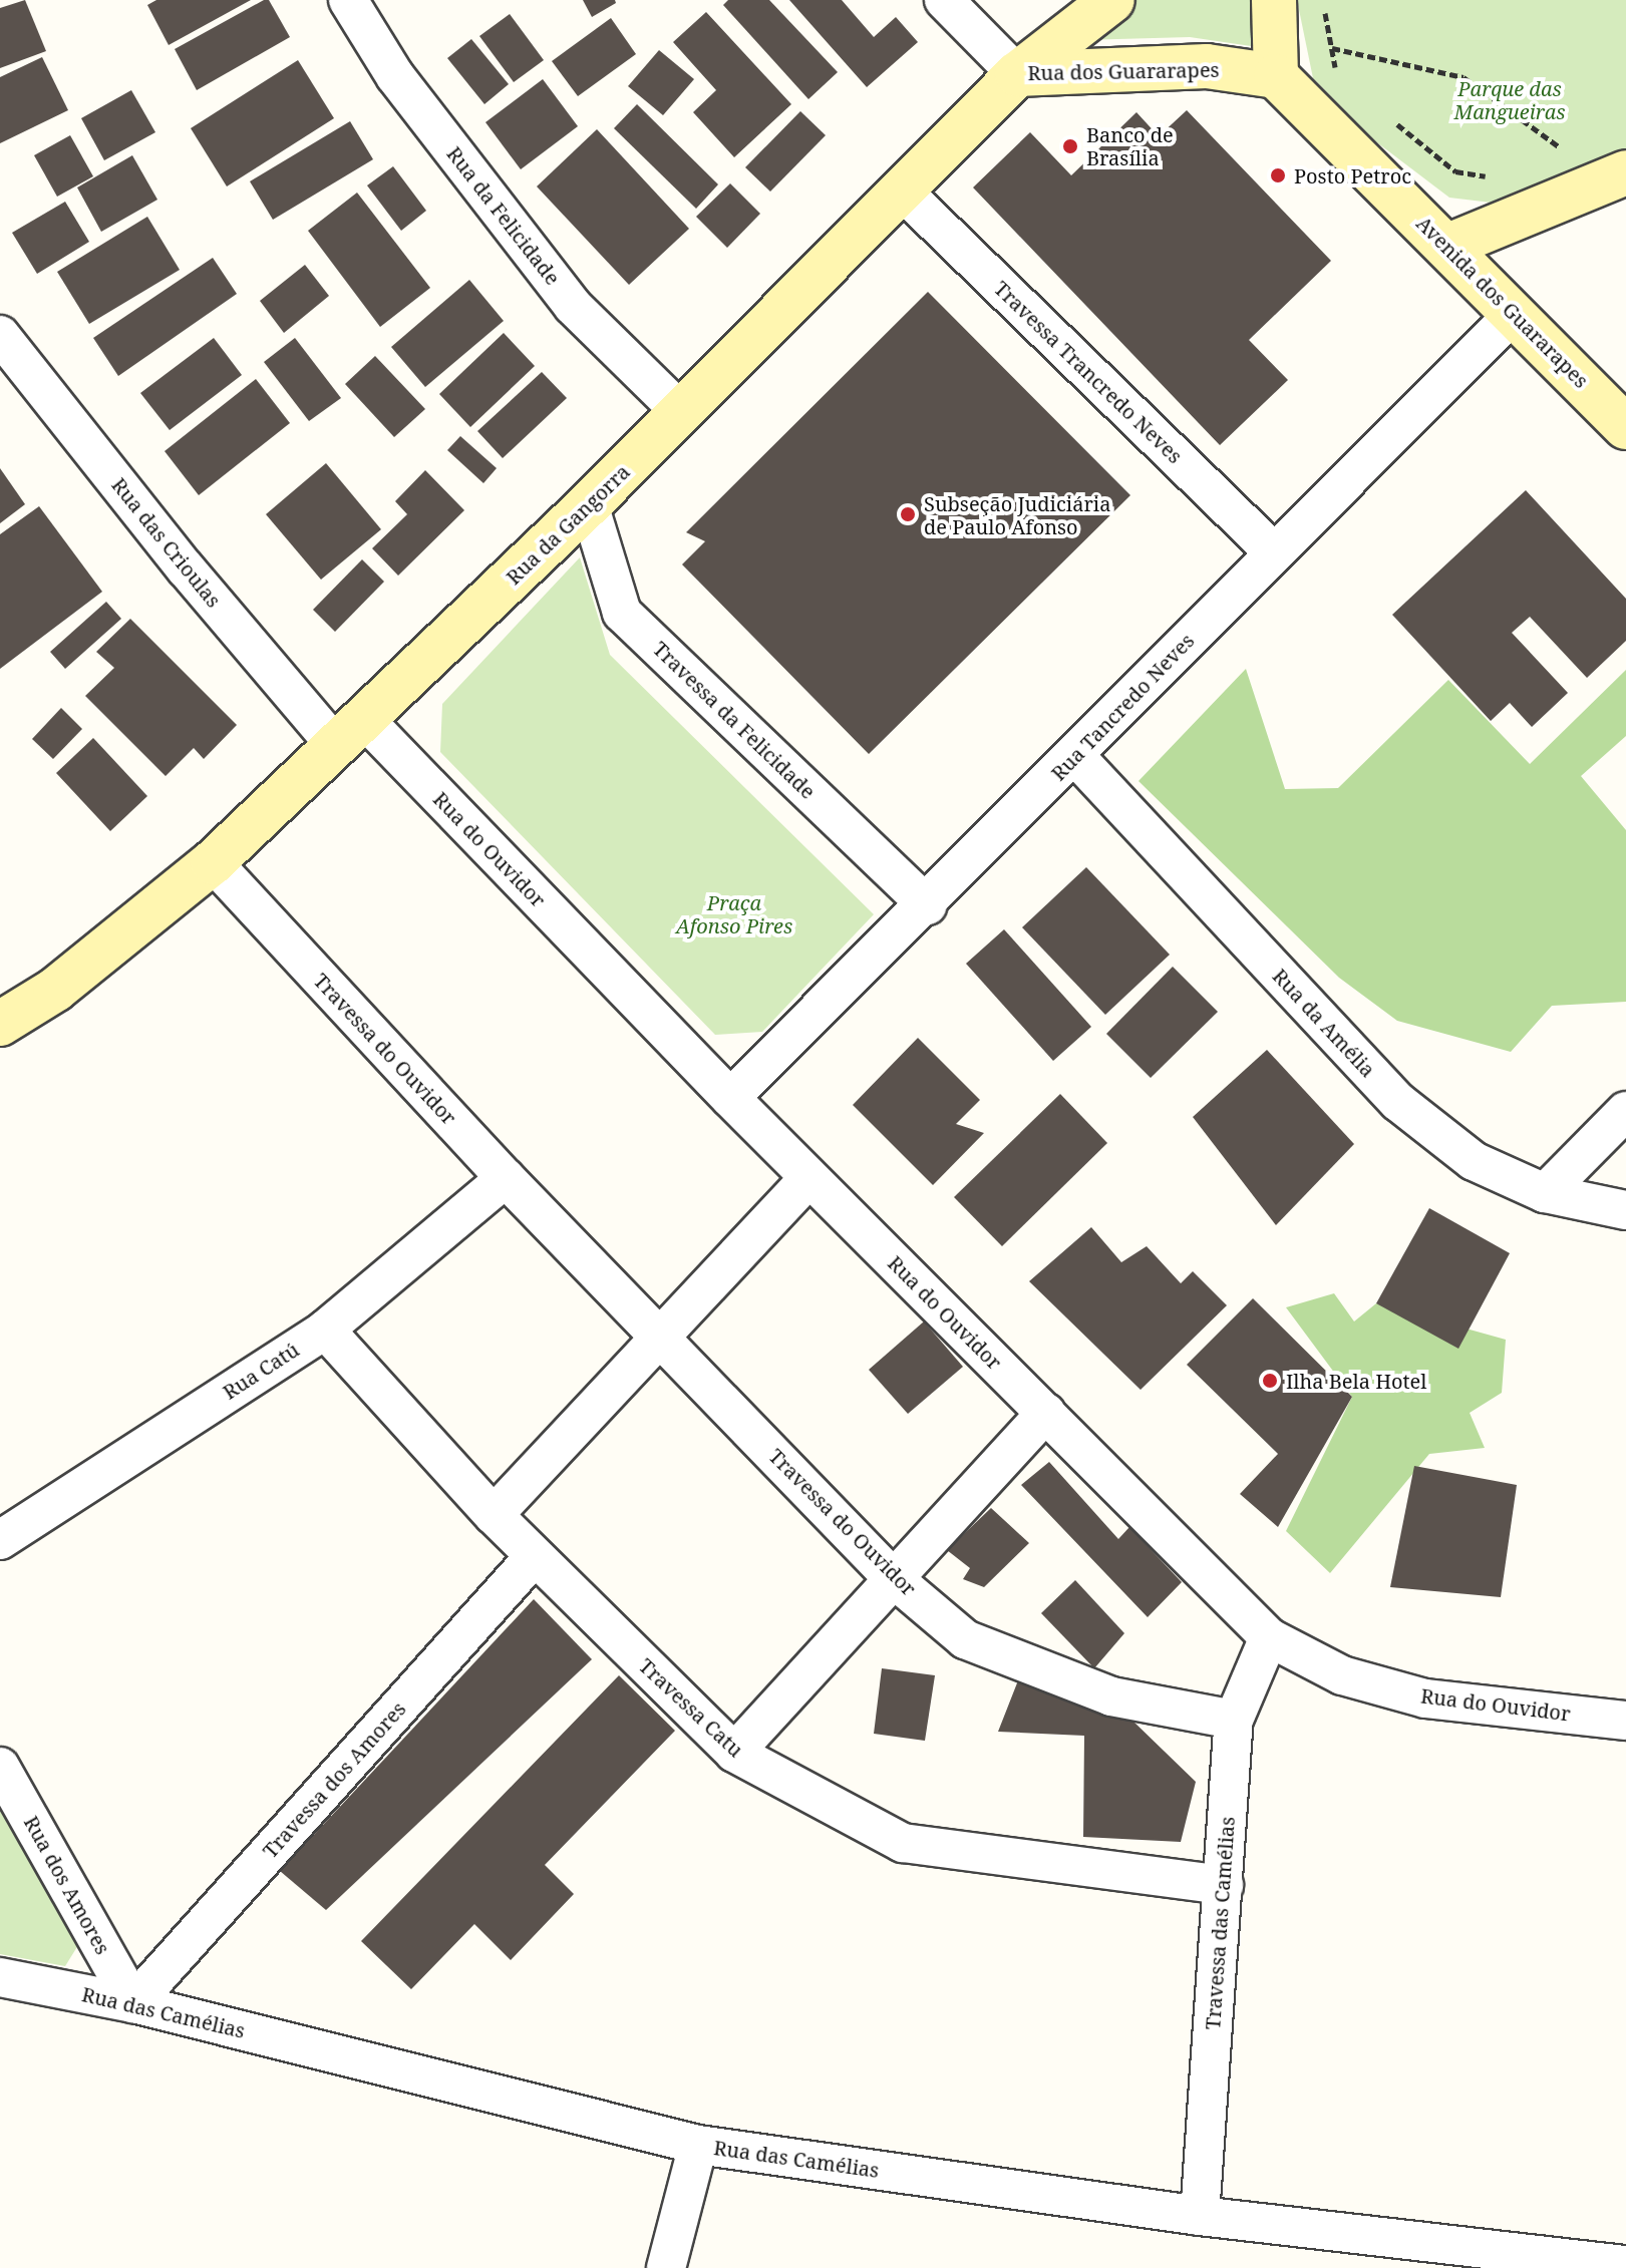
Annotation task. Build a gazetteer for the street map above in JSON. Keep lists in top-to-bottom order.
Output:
{
  "streets": {
    "street": [
      "Rua dos Guararapes",
      "Rua da Felicidade",
      "Avenida dos Guararapes",
      "Travessa Trancredo Neves",
      "Rua da Gangorra",
      "Rua das Crioulas",
      "Rua Tancredo Neves",
      "Travessa da Felicidade",
      "Rua do Ouvidor",
      "Rua da Amélia",
      "Travessa do Ouvidor",
      "Rua Catú",
      "Travessa Catu",
      "Travessa dos Amores",
      "Rua dos Amores",
      "Travessa das Camélias",
      "Rua das Camélias"
    ]
  },
  "crossings": [
    ["Rua dos Guararapes", "Avenida dos Guararapes"],
    ["Rua dos Guararapes", "Rua da Gangorra"],
    ["Rua da Felicidade", "Rua da Gangorra"],
    ["Avenida dos Guararapes", "Rua Tancredo Neves"],
    ["Travessa Trancredo Neves", "Rua da Gangorra"],
    ["Travessa Trancredo Neves", "Rua Tancredo Neves"],
    ["Rua da Gangorra", "Rua das Crioulas"],
    ["Rua da Gangorra", "Travessa da Felicidade"],
    ["Rua da Gangorra", "Rua do Ouvidor"],
    ["Rua da Gangorra", "Travessa do Ouvidor"],
    ["Rua das Crioulas", "Rua do Ouvidor"],
    ["Rua Tancredo Neves", "Travessa da Felicidade"],
    ["Rua Tancredo Neves", "Rua do Ouvidor"],
    ["Rua Tancredo Neves", "Rua da Amélia"],
    ["Rua do Ouvidor", "Travessa das Camélias"],
    ["Travessa do Ouvidor", "Rua Catú"],
    ["Travessa do Ouvidor", "Travessa das Camélias"],
    ["Rua Catú", "Travessa Catu"],
    ["Travessa Catu", "Travessa dos Amores"],
    ["Travessa Catu", "Travessa das Camélias"],
    ["Travessa dos Amores", "Rua dos Amores"],
    ["Travessa dos Amores", "Rua das Camélias"],
    ["Rua dos Amores", "Rua das Camélias"],
    ["Travessa das Camélias", "Rua das Camélias"]
  ],
  "parks": ["Parque das Mangueiras", "Praça Afonso Pires"],
  "places": [
    "Banco de Brasília",
    "Posto Petroc",
    "Subseção Judiciária de Paulo Afonso",
    "Ilha Bela Hotel"
  ]
}
